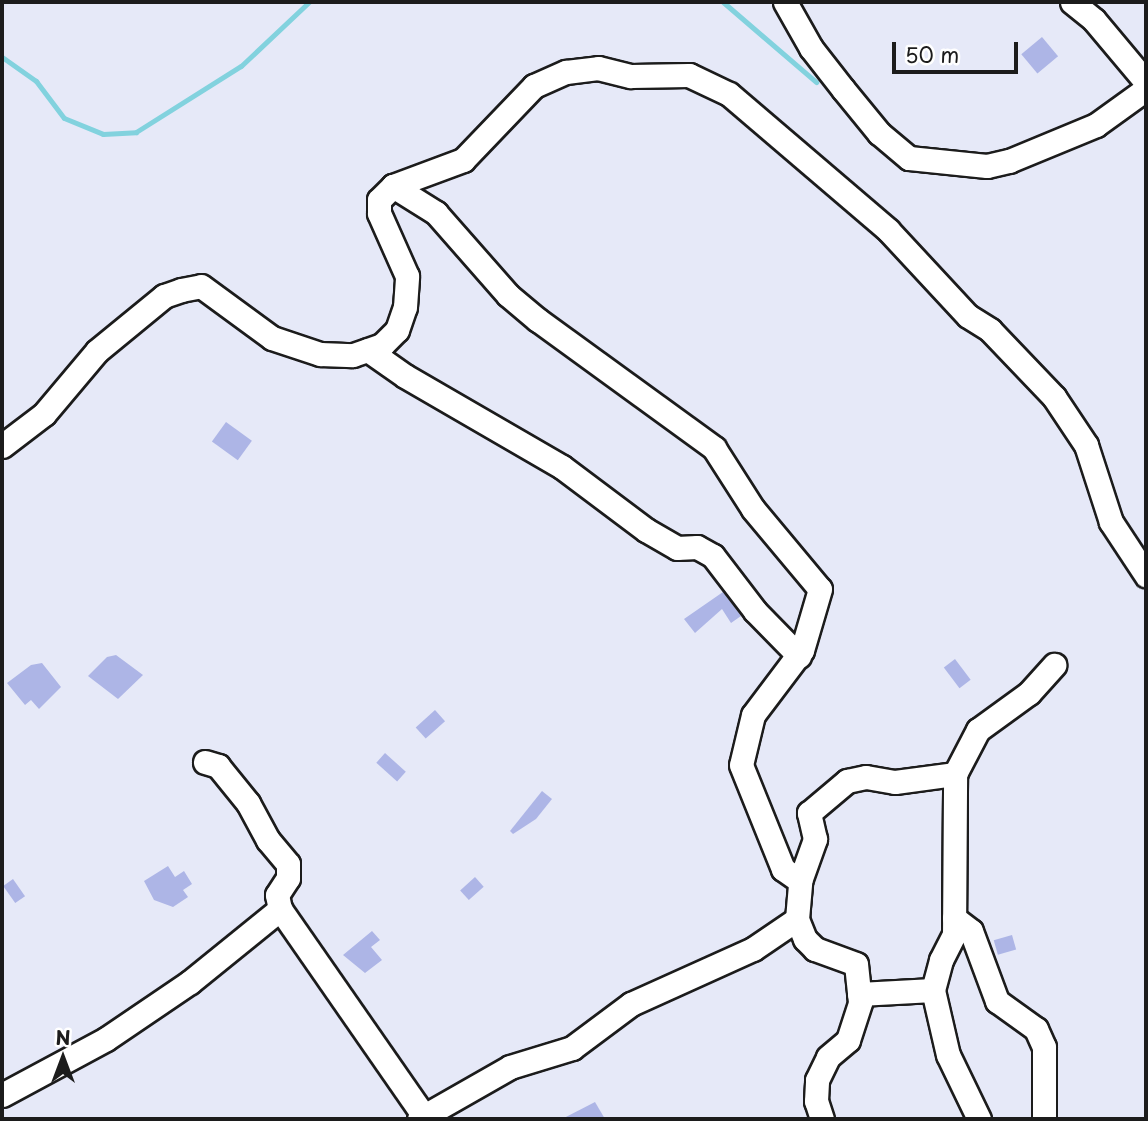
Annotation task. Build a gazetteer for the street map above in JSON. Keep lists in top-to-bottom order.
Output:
{
  "scale_bar": "50 m",
  "north": "top"
}
